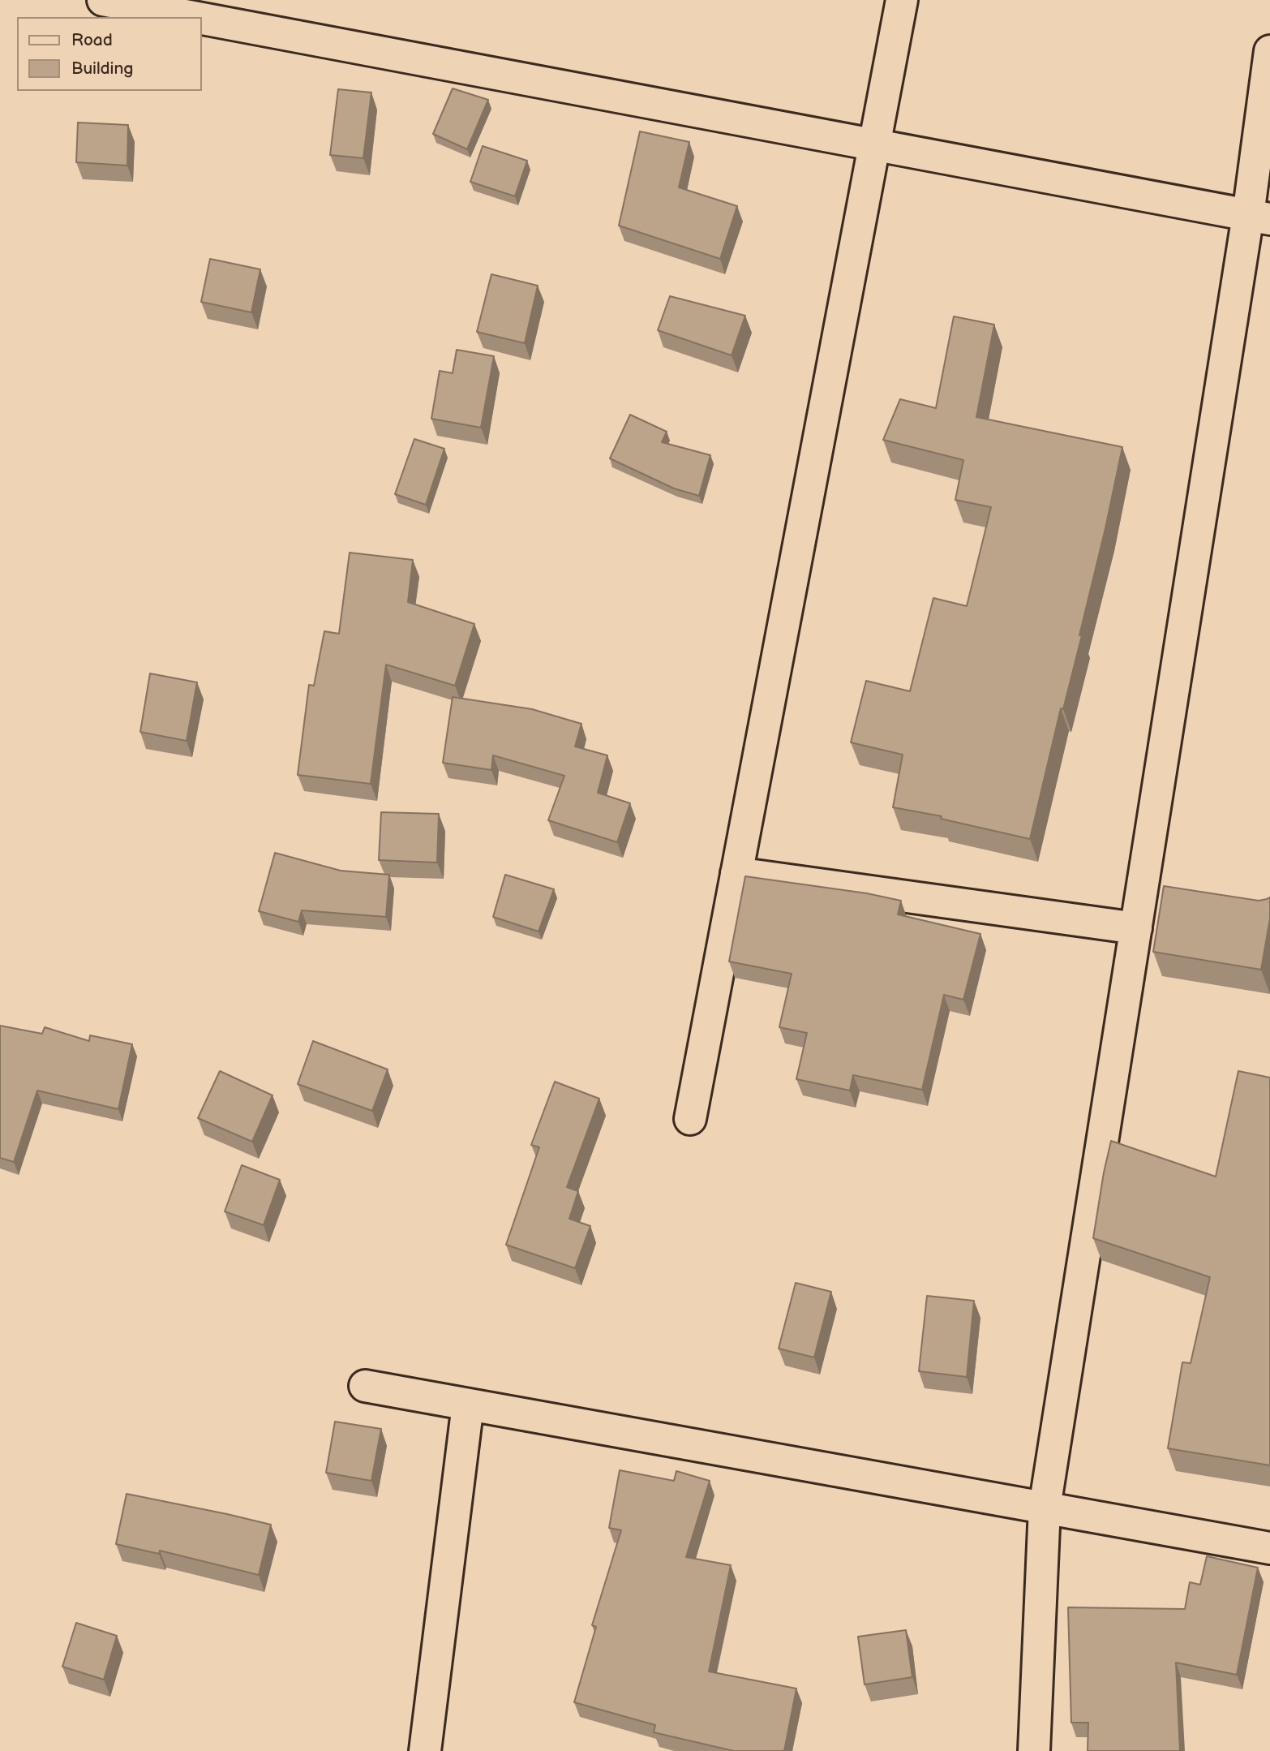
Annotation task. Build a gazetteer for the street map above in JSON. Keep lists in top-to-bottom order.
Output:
{
  "legend": ["Road", "Building"]
}
